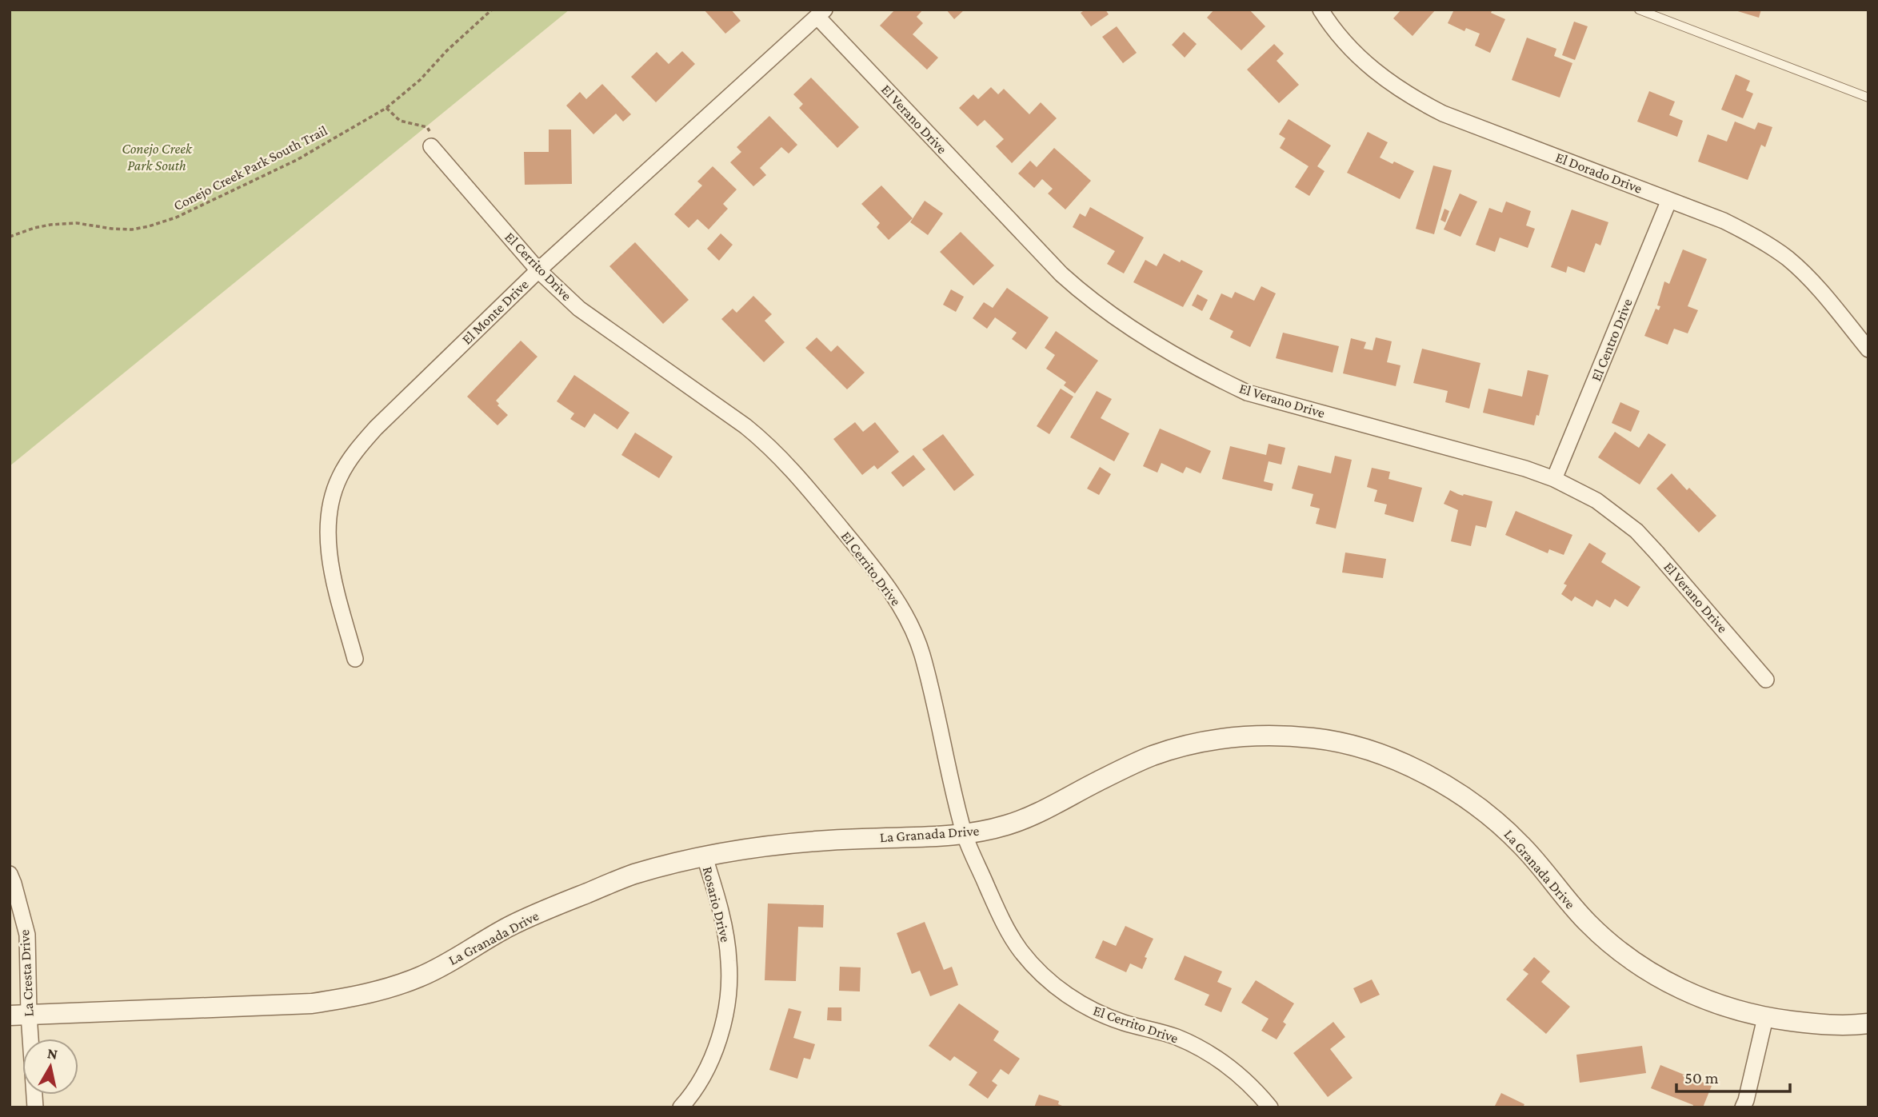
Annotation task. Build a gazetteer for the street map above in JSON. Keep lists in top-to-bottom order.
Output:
{
  "streets": {
    "street": [
      "El Verano Drive",
      "El Dorado Drive",
      "El Cerrito Drive",
      "El Monte Drive",
      "El Centro Drive",
      "La Granada Drive",
      "Rosario Drive",
      "La Cresta Drive"
    ],
    "path": ["Conejo Creek Park South Trail"]
  },
  "crossings": [
    ["El Verano Drive", "El Monte Drive"],
    ["El Verano Drive", "El Centro Drive"],
    ["El Dorado Drive", "El Centro Drive"],
    ["El Cerrito Drive", "El Monte Drive"],
    ["El Cerrito Drive", "La Granada Drive"],
    ["La Granada Drive", "Rosario Drive"],
    ["La Granada Drive", "La Cresta Drive"]
  ],
  "parks": ["Conejo Creek Park South"],
  "scale_bar": "50 m",
  "north": "top"
}
